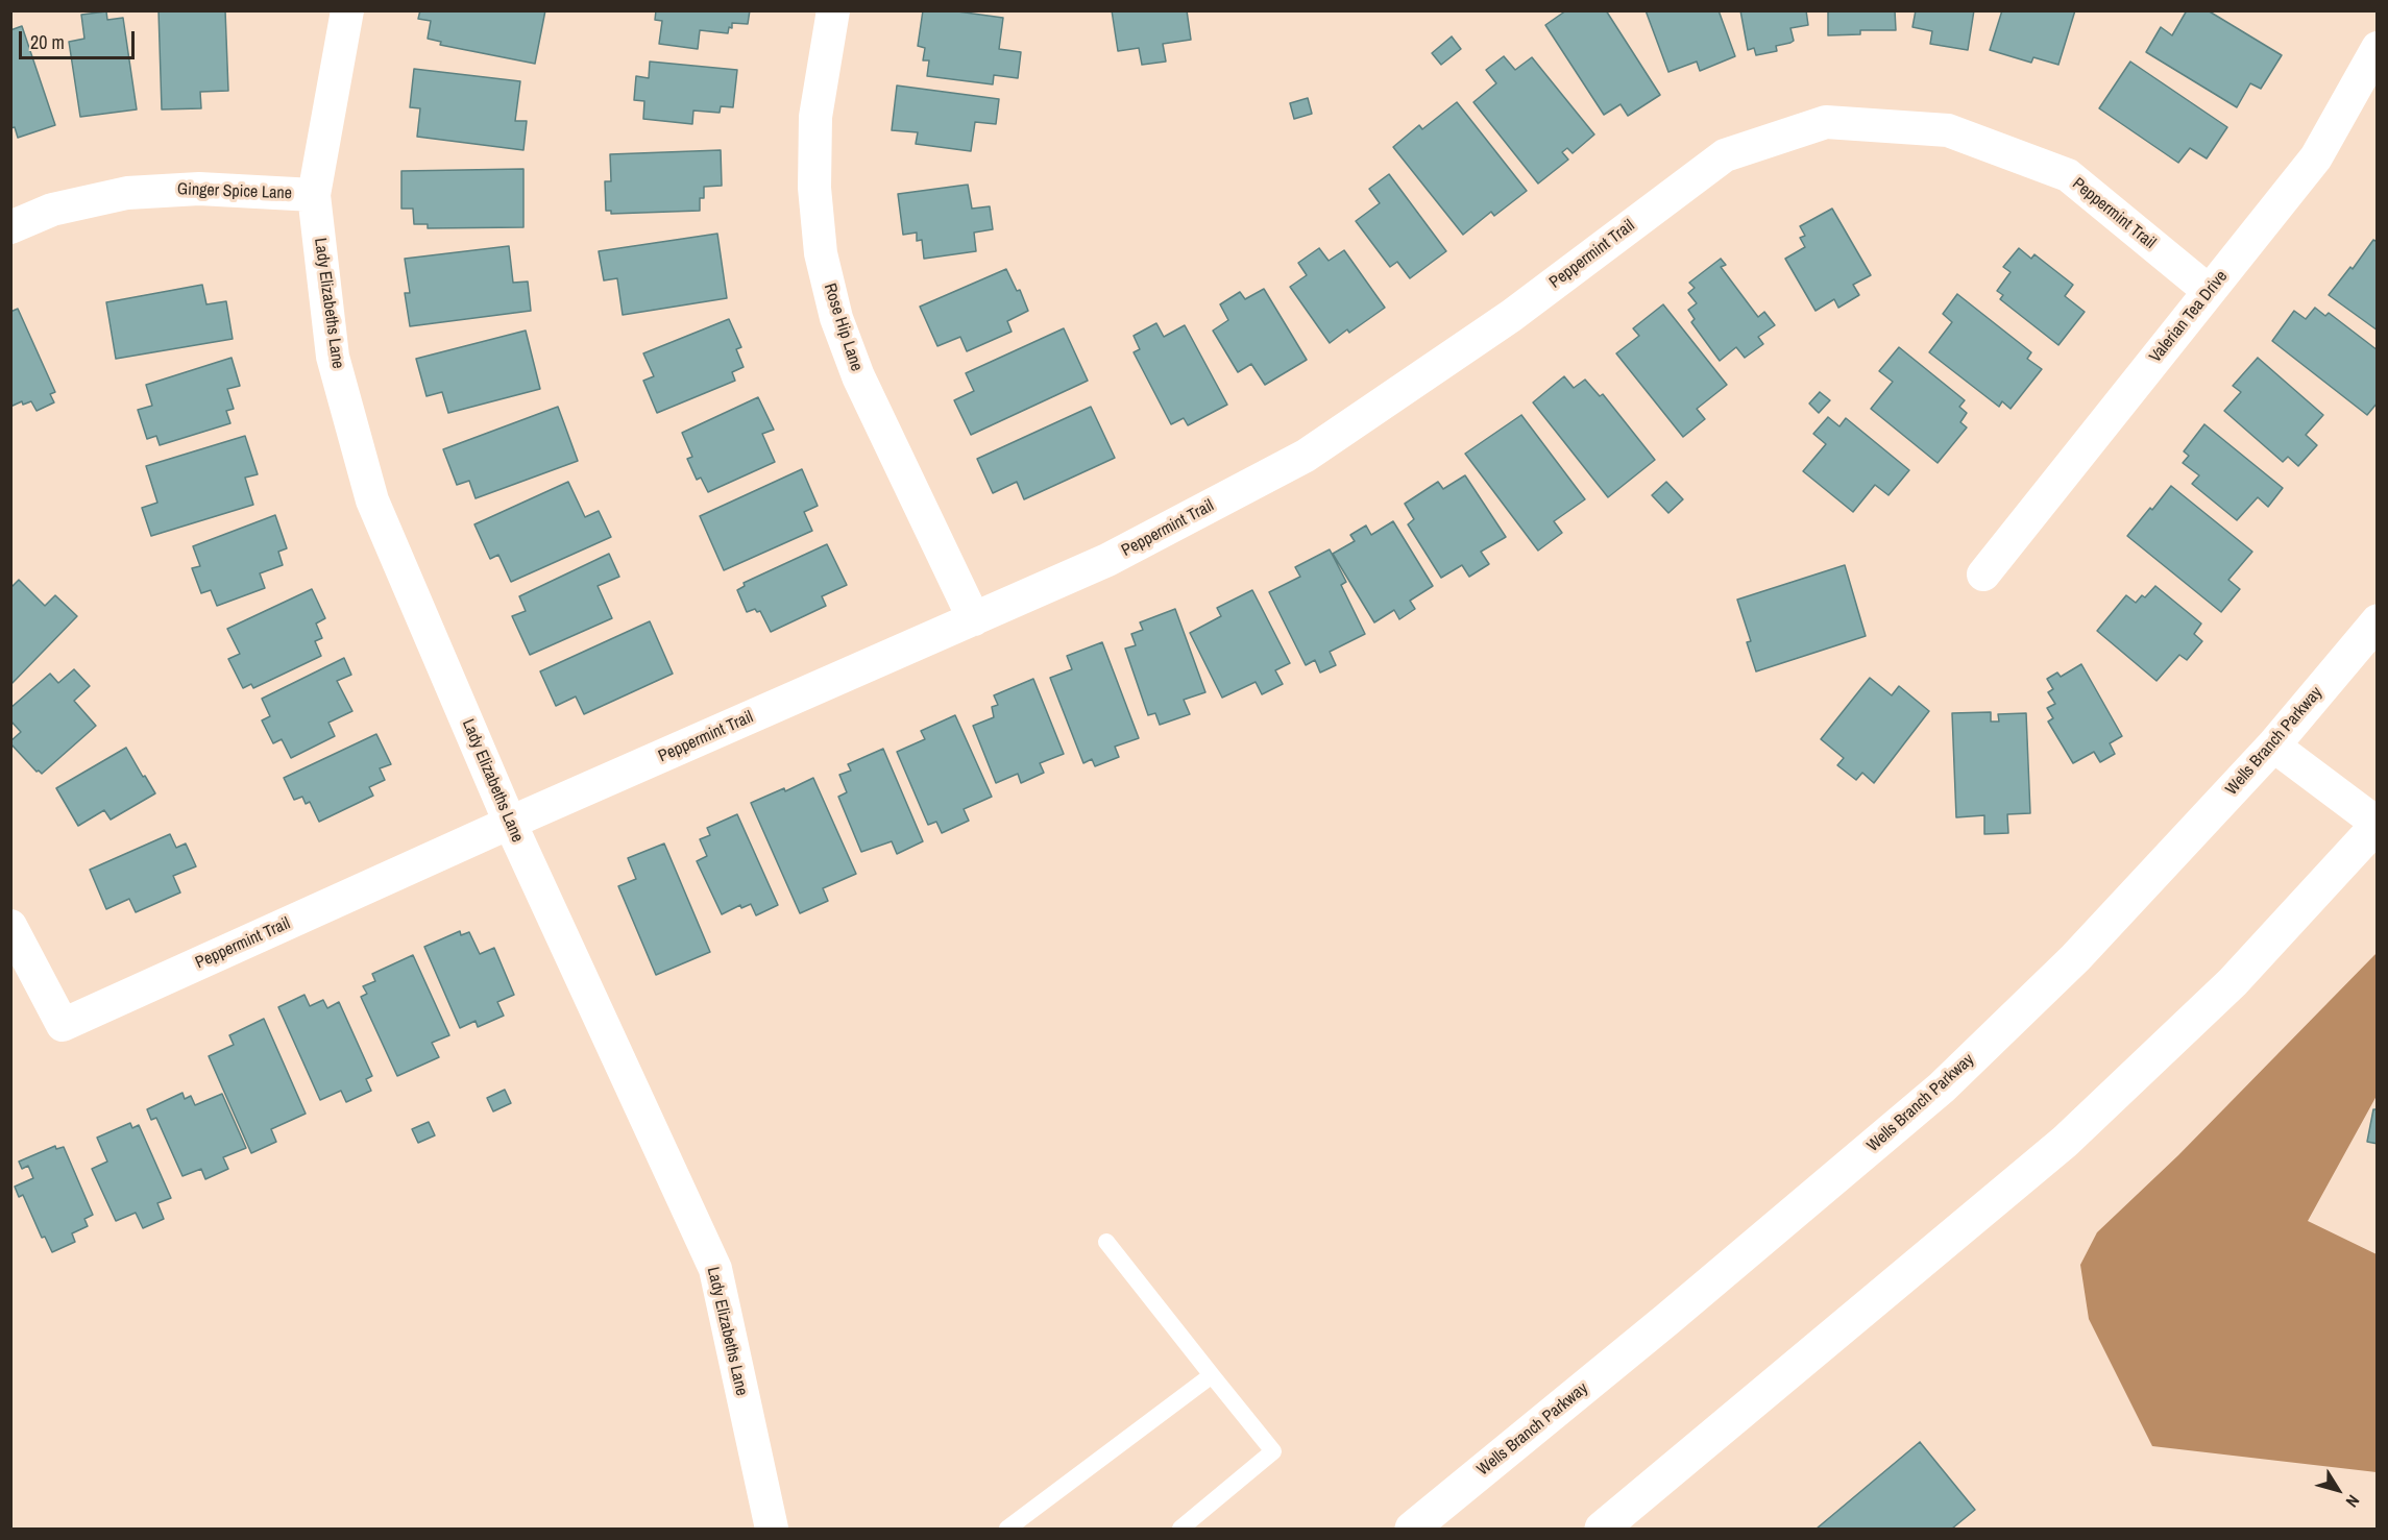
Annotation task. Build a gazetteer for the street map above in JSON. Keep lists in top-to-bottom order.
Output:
{
  "streets": {
    "main road": ["Wells Branch Parkway"],
    "street": [
      "Ginger Spice Lane",
      "Peppermint Trail",
      "Lady Elizabeths Lane",
      "Valerian Tea Drive",
      "Rose Hip Lane"
    ]
  },
  "crossings": [
    ["Ginger Spice Lane", "Lady Elizabeths Lane"],
    ["Peppermint Trail", "Lady Elizabeths Lane"],
    ["Peppermint Trail", "Valerian Tea Drive"],
    ["Peppermint Trail", "Rose Hip Lane"]
  ],
  "scale_bar": "20 m",
  "north": "bottom right"
}
